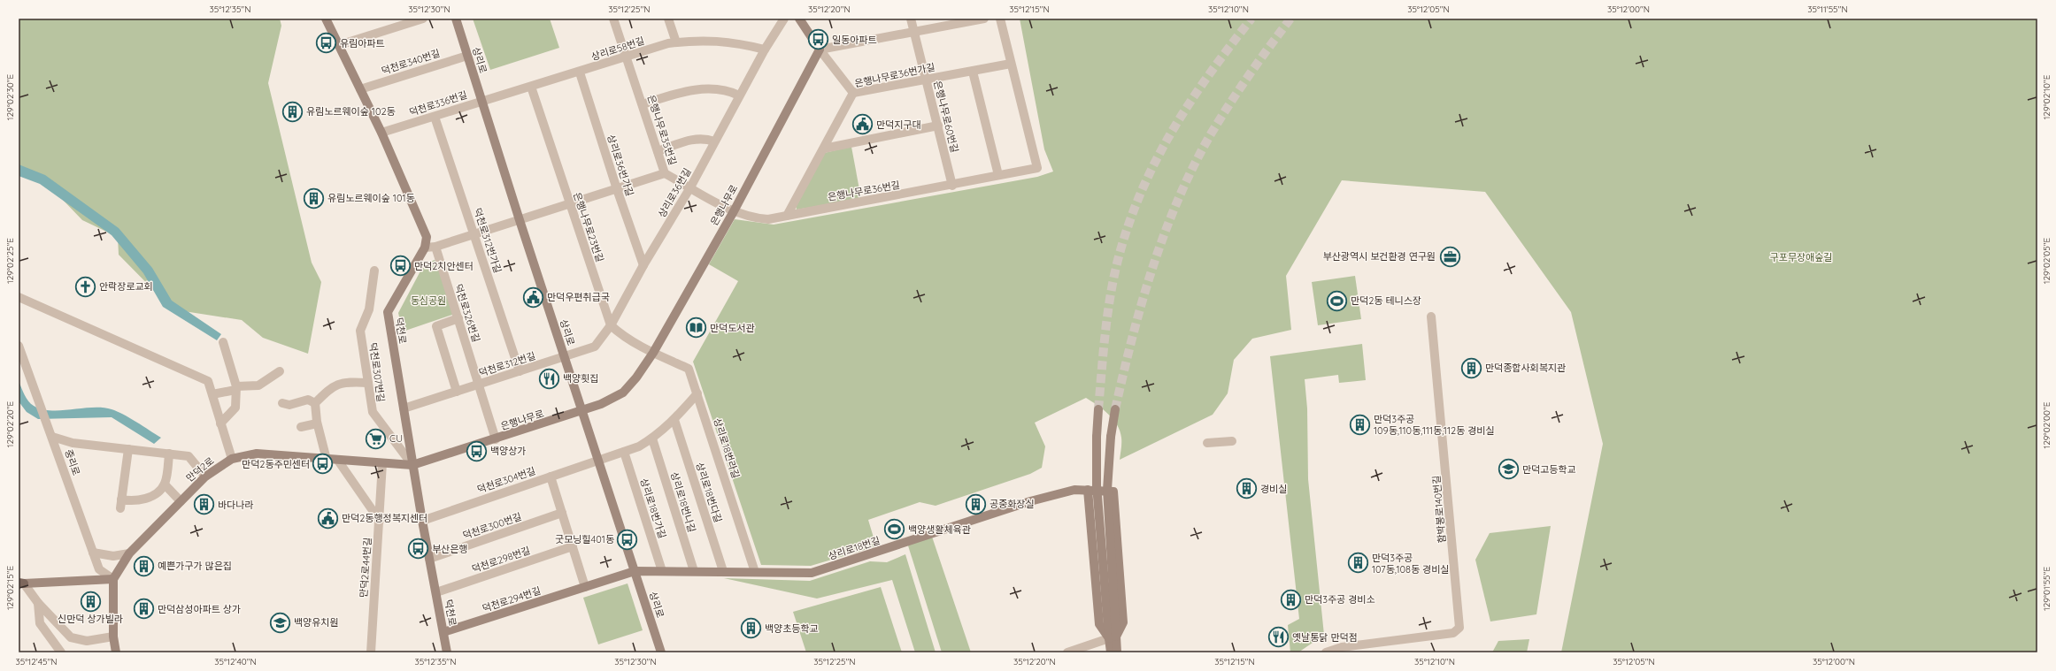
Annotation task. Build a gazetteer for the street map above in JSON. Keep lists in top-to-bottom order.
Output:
{
  "streets": {
    "street": [
      "상리로58번길",
      "상리로",
      "덕천로340번길",
      "은행나무로36번가길",
      "덕천로336번길",
      "은행나무로60번길",
      "은행나무로35번길",
      "상리로36번가길",
      "은행나무로36번길",
      "상리로36번길",
      "은행나무로",
      "은행나무로23번길",
      "덕천로312번가길",
      "덕천로326번길",
      "덕천로",
      "덕천로312번길",
      "덕천로307번길",
      "상리로18번라길",
      "중리로",
      "만덕2로",
      "덕천로304번길",
      "상리로18번다길",
      "상리로18번나길",
      "상리로18번가길",
      "함박봉로140번길",
      "덕천로300번길",
      "상리로18번길",
      "덕천로298번길",
      "만덕2로44번길",
      "덕천로294번길"
    ]
  },
  "crossings": [
    ["상리로58번길", "상리로"],
    ["상리로58번길", "덕천로336번길"],
    ["상리로58번길", "은행나무로35번길"],
    ["상리로58번길", "상리로36번가길"],
    ["상리로58번길", "상리로36번길"],
    ["상리로58번길", "은행나무로23번길"],
    ["상리로", "덕천로340번길"],
    ["상리로", "덕천로336번길"],
    ["상리로", "상리로36번길"],
    ["상리로", "은행나무로"],
    ["상리로", "덕천로312번길"],
    ["상리로", "덕천로304번길"],
    ["상리로", "상리로18번길"],
    ["상리로", "덕천로294번길"],
    ["은행나무로36번가길", "은행나무로60번길"],
    ["은행나무로36번가길", "은행나무로36번길"],
    ["덕천로336번길", "덕천로312번가길"],
    ["은행나무로60번길", "은행나무로36번길"],
    ["은행나무로35번길", "은행나무로36번길"],
    ["은행나무로35번길", "상리로36번길"],
    ["은행나무로35번길", "은행나무로"],
    ["상리로36번가길", "상리로36번길"],
    ["은행나무로36번길", "은행나무로"],
    ["상리로36번길", "은행나무로23번길"],
    ["상리로36번길", "덕천로312번길"],
    ["은행나무로", "덕천로326번길"],
    ["은행나무로", "덕천로"],
    ["은행나무로", "덕천로312번길"],
    ["은행나무로", "덕천로307번길"],
    ["은행나무로", "상리로18번라길"],
    ["은행나무로", "만덕2로"],
    ["덕천로312번가길", "덕천로312번길"],
    ["덕천로326번길", "덕천로312번길"],
    ["덕천로", "덕천로312번길"],
    ["덕천로", "덕천로307번길"],
    ["덕천로", "만덕2로"],
    ["덕천로", "덕천로304번길"],
    ["덕천로", "덕천로300번길"],
    ["덕천로", "덕천로298번길"],
    ["덕천로", "덕천로294번길"],
    ["덕천로307번길", "만덕2로"],
    ["상리로18번라길", "덕천로304번길"],
    ["상리로18번라길", "상리로18번길"],
    ["중리로", "만덕2로"],
    ["만덕2로", "만덕2로44번길"],
    ["덕천로304번길", "상리로18번다길"],
    ["덕천로304번길", "상리로18번나길"],
    ["덕천로304번길", "상리로18번가길"],
    ["상리로18번다길", "상리로18번길"],
    ["상리로18번나길", "상리로18번길"],
    ["상리로18번가길", "상리로18번길"],
    ["상리로18번길", "덕천로294번길"]
  ],
  "parks": ["구포무장애숲길", "동심공원"],
  "places": {
    "bus stop": [
      "일동아파트",
      "유림아파트",
      "만덕2치안센터",
      "백양상가",
      "만덕2동주민센터",
      "굿모닝힐401동",
      "부산은행"
    ],
    "building": [
      "유림노르웨이숲 102동",
      "유림노르웨이숲 101동",
      "만덕종합사회복지관",
      "만덕3주공 109동,110동,111동,112동 경비실",
      "경비실",
      "공중화장실",
      "바다나라",
      "만덕3주공 107동,108동 경비실",
      "예쁜가구가 많은집",
      "만덕3주공 경비소",
      "신만덕 상가빌라",
      "만덕삼성아파트 상가",
      "백양초등학교"
    ],
    "public building": ["만덕지구대", "만덕우편취급국", "만덕2동행정복지센터"],
    "office": ["부산광역시 보건환경 연구원"],
    "church": ["안락장로교회"],
    "sports": ["만덕2동 테니스장", "백양생활체육관"],
    "library": ["만덕도서관"],
    "restaurant": ["백양횟집", "옛날통닭 만덕점"],
    "supermarket": ["CU"],
    "school or university": ["만덕고등학교", "백양유치원"]
  },
  "coordinates": [
    "35°12'35\"N",
    "35°12'30\"N",
    "35°12'25\"N",
    "35°12'20\"N",
    "35°12'15\"N",
    "35°12'10\"N",
    "35°12'05\"N",
    "35°12'00\"N",
    "35°11'55\"N",
    "129°02'30\"E",
    "129°02'10\"E",
    "129°02'25\"E",
    "129°02'05\"E",
    "129°02'20\"E",
    "129°02'00\"E",
    "129°02'15\"E",
    "129°01'55\"E",
    "35°12'45\"N",
    "35°12'40\"N"
  ]
}
